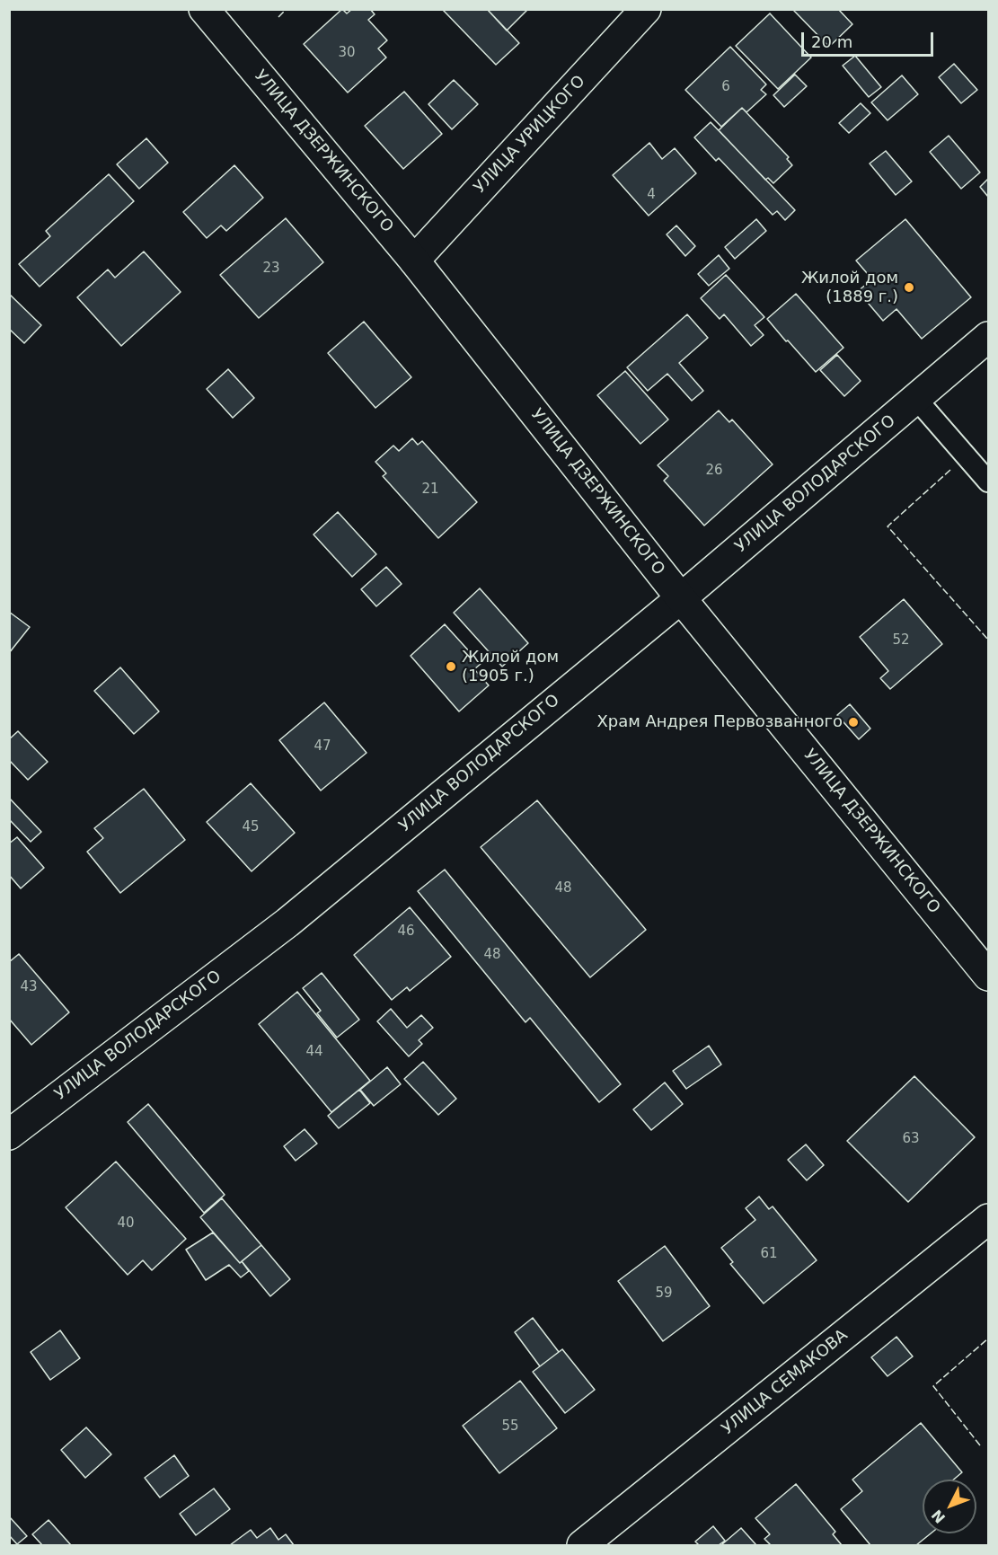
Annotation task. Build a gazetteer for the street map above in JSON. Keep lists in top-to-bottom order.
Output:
{
  "streets": {
    "street": [
      "УЛИЦА УРИЦКОГО",
      "УЛИЦА ДЗЕРЖИНСКОГО",
      "УЛИЦА ВОЛОДАРСКОГО",
      "УЛИЦА СЕМАКОВА"
    ]
  },
  "crossings": [
    ["УЛИЦА УРИЦКОГО", "УЛИЦА ДЗЕРЖИНСКОГО"],
    ["УЛИЦА ДЗЕРЖИНСКОГО", "УЛИЦА ВОЛОДАРСКОГО"]
  ],
  "places": ["Жилой дом (1889 г.)", "Жилой дом (1905 г.)", "Храм Андрея Первозванного"],
  "house_numbers": [
    "30",
    "6",
    "4",
    "23",
    "26",
    "21",
    "52",
    "47",
    "45",
    "48",
    "46",
    "48",
    "43",
    "44",
    "63",
    "40",
    "61",
    "59",
    "55"
  ],
  "scale_bar": "20 m",
  "north": "bottom left"
}
